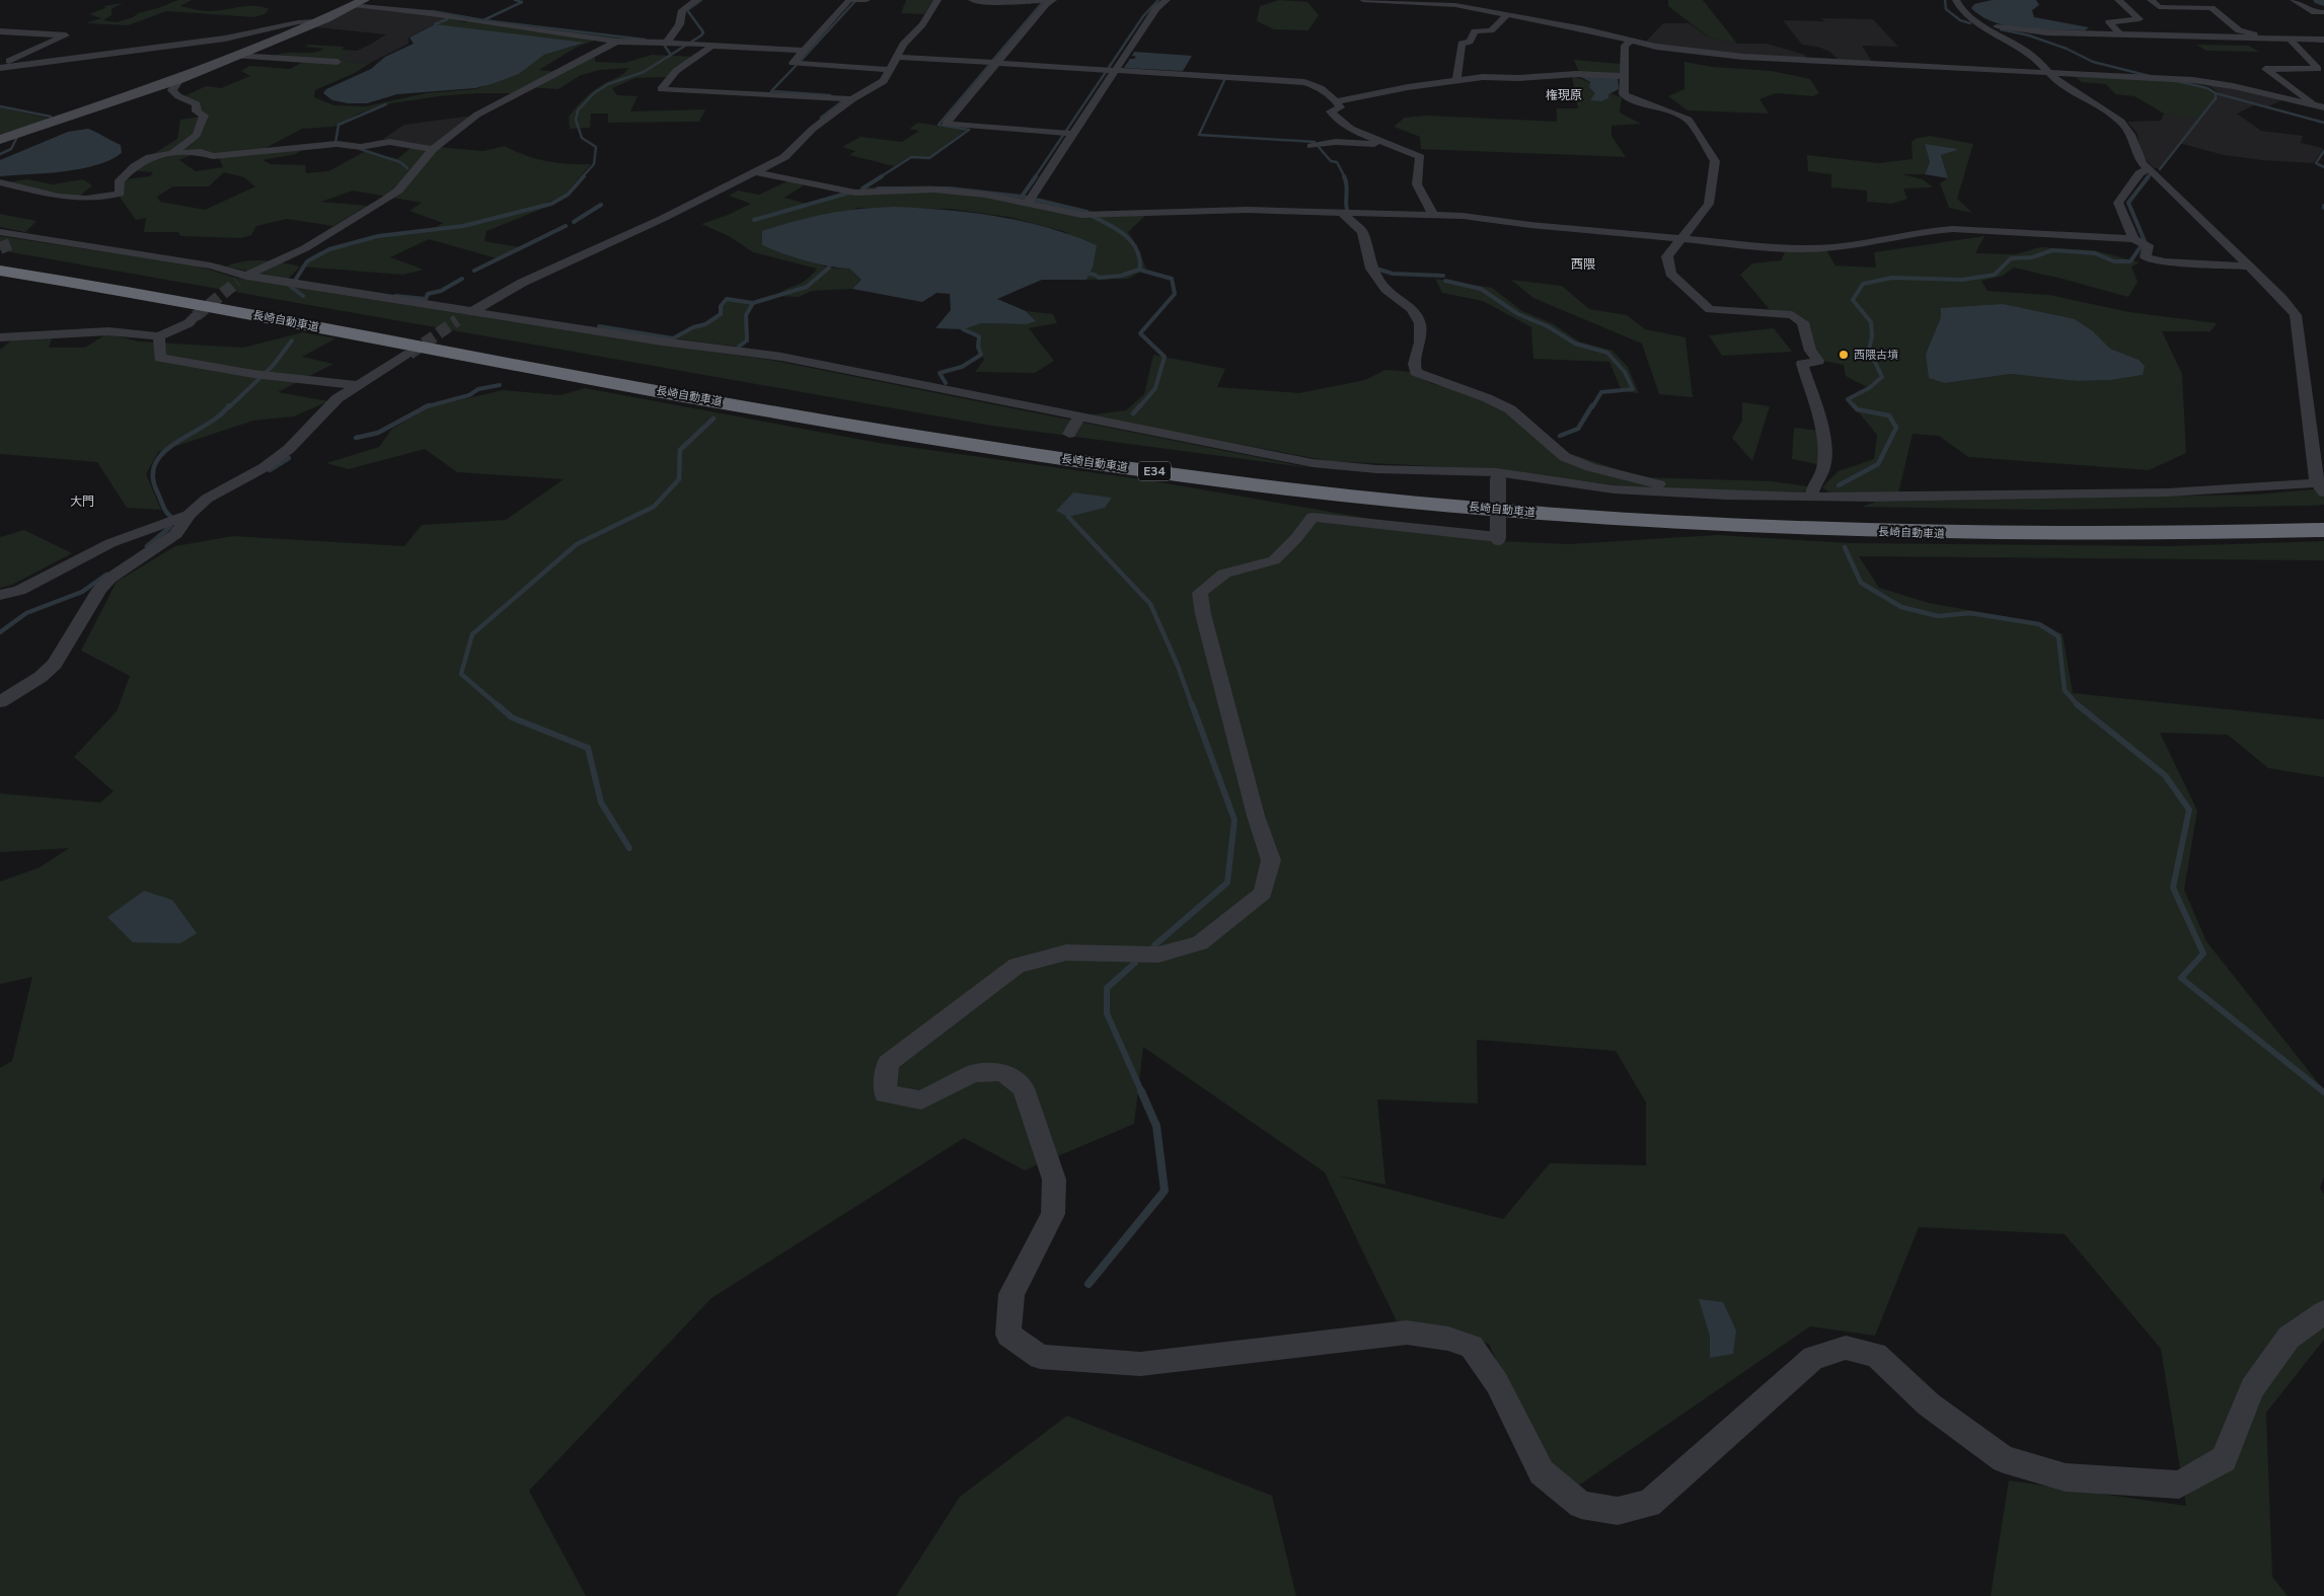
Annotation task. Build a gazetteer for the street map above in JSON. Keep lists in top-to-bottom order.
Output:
{
  "streets": {
    "highway": ["長崎自動車道", "E34"]
  },
  "districts": ["権現原", "西隈", "大門"],
  "places": ["西隈古墳"]
}
